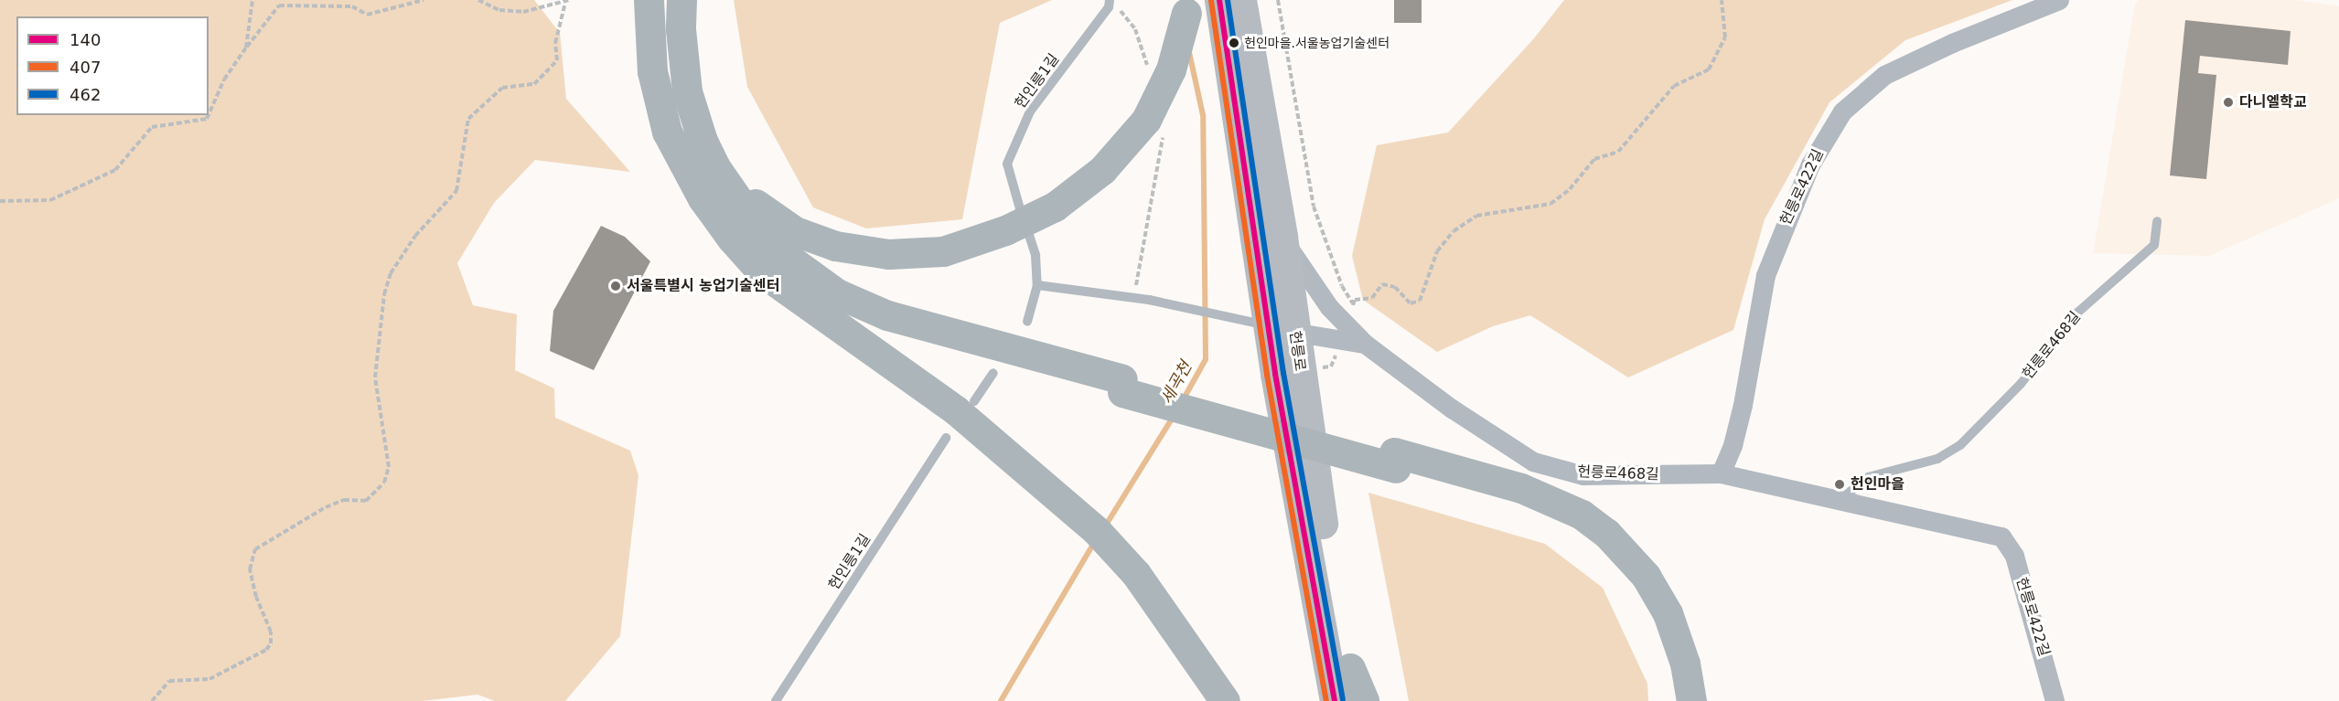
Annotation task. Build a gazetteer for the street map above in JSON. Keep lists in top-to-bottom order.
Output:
{
  "streets": {
    "main road": ["헌릉로"],
    "street": ["헌릉로422길", "헌릉로468길"],
    "lane": ["헌인릉1길"]
  },
  "crossings": [
    ["헌인릉1길", "헌릉로"],
    ["헌릉로422길", "헌릉로468길"],
    ["헌릉로468길", "헌릉로"]
  ],
  "water": ["세곡천"],
  "places": [
    "헌인마을.서울농업기술센터",
    "다니엘학교",
    "서울특별시 농업기술센터",
    "헌인마을"
  ],
  "lines": ["transit line 140", "transit line 462", "transit line 407"],
  "legend": ["140", "407", "462"]
}
